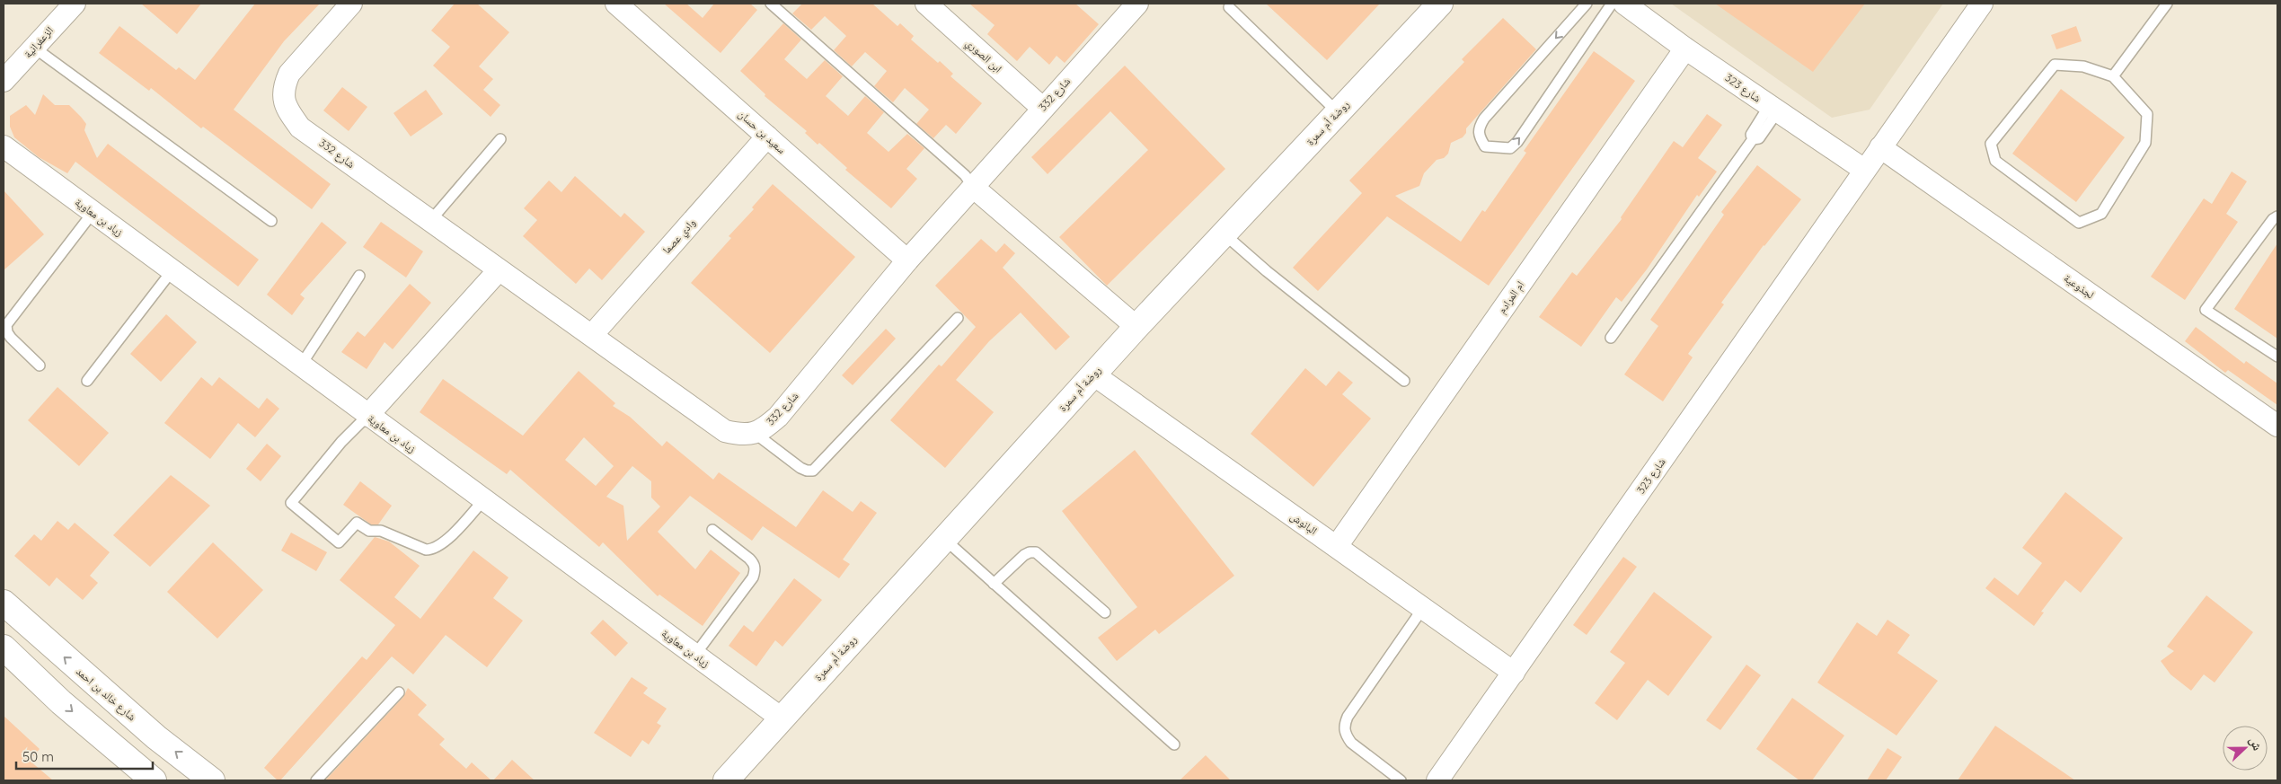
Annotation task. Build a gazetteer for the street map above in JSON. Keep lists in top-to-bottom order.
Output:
{
  "streets": {
    "street": [
      "الزعفرانية",
      "ابن الصوري",
      "شارع 323",
      "شارع 332",
      "روضة أم سمرة",
      "سعيد بن حسان",
      "زياد بن معاوية",
      "وادي عصما",
      "لجذوعية",
      "ام المرادم",
      "البانوش",
      "شارع خالد بن احمد"
    ]
  },
  "crossings": [
    ["ابن الصوري", "شارع 332"],
    ["شارع 323", "لجذوعية"],
    ["شارع 323", "ام المرادم"],
    ["شارع 323", "البانوش"],
    ["شارع 332", "سعيد بن حسان"],
    ["شارع 332", "وادي عصما"],
    ["روضة أم سمرة", "زياد بن معاوية"],
    ["روضة أم سمرة", "البانوش"],
    ["سعيد بن حسان", "وادي عصما"],
    ["ام المرادم", "البانوش"]
  ],
  "scale_bar": "50 m",
  "north": "right"
}
